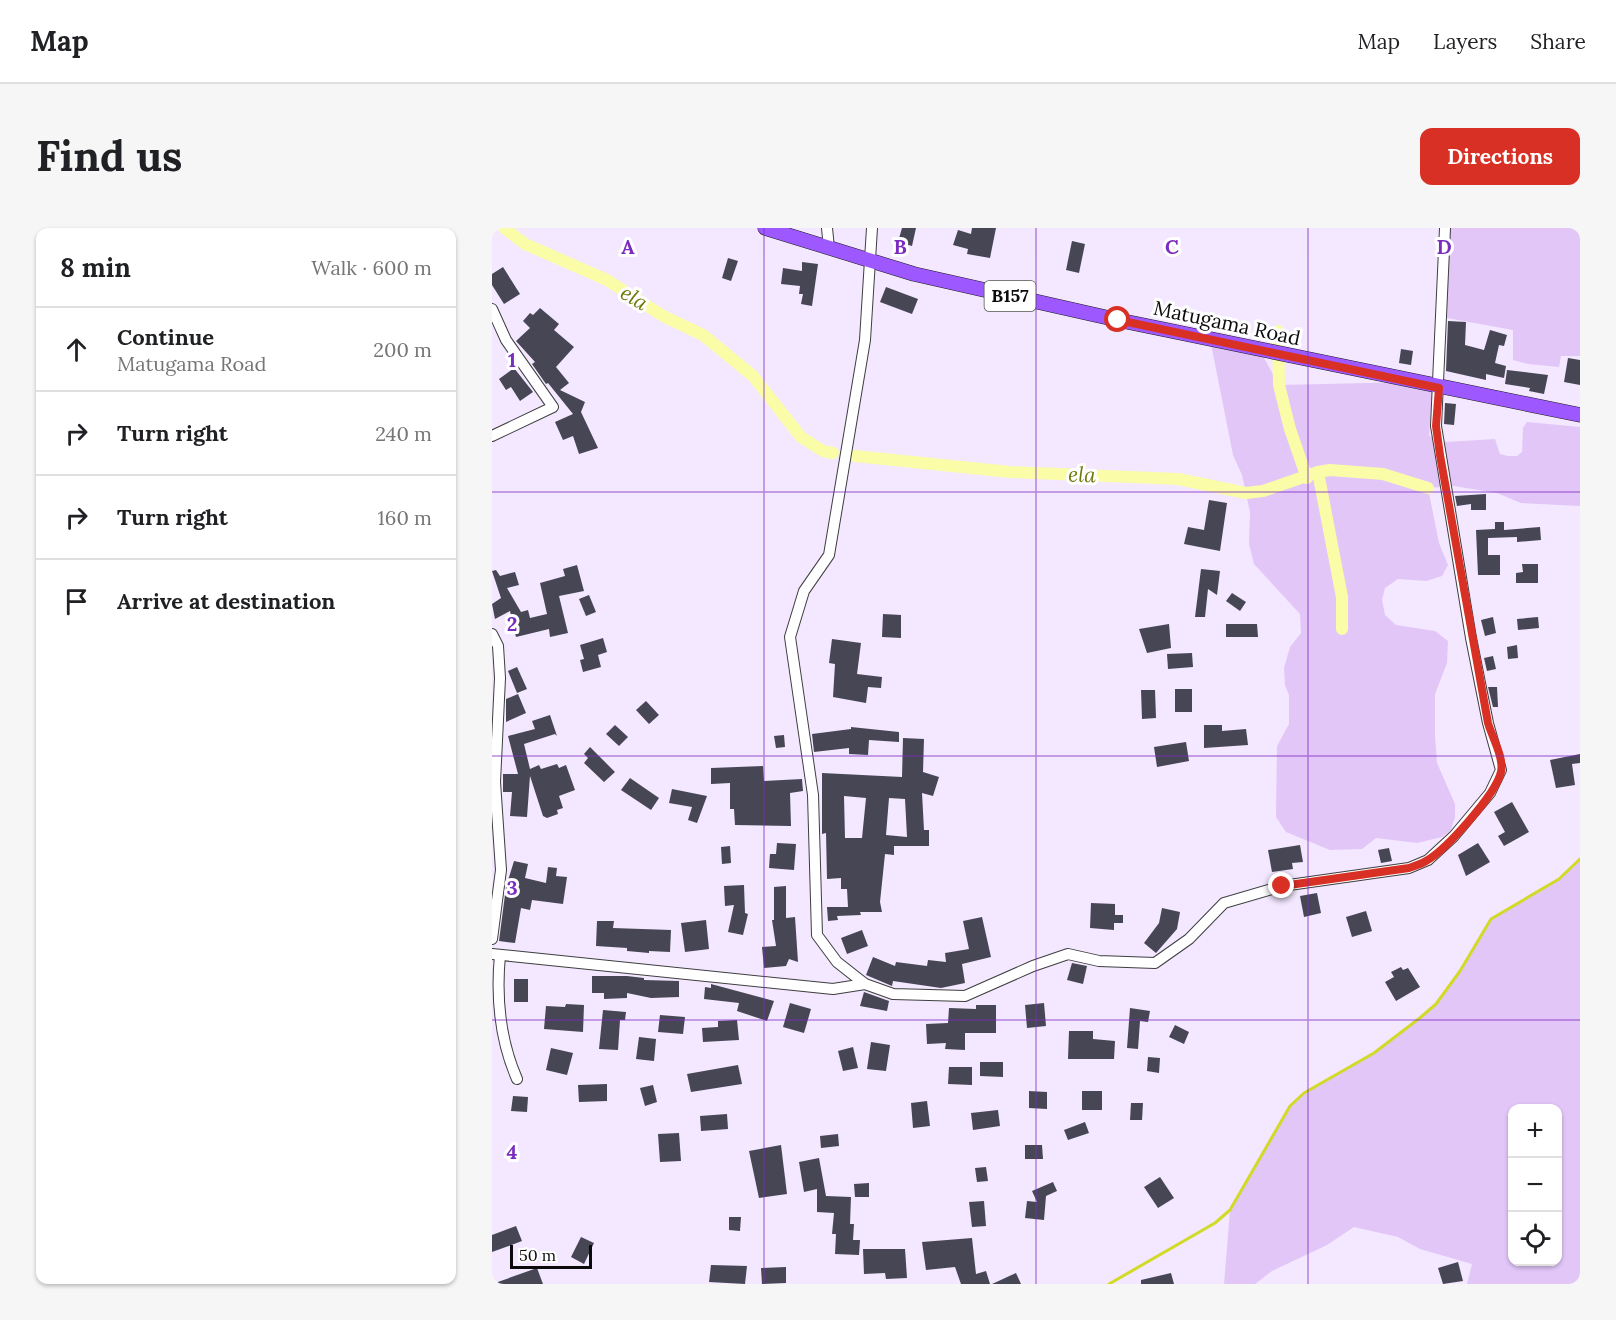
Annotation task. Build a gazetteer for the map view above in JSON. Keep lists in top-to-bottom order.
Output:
{
  "streets": {
    "main road": ["B157", "Matugama Road"]
  },
  "water": ["ela"],
  "scale_bar": "50 m",
  "page": {
    "header": "Map",
    "nav": ["Map", "Layers", "Share"],
    "buttons": "Directions",
    "title": "Find us",
    "heading": ["8 min", "Walk · 600 m"],
    "list": [
      ["Continue", "Matugama Road", "200 m"],
      ["Turn right", "240 m"],
      ["Turn right", "160 m"],
      "Arrive at destination"
    ],
    "map_buttons": ["+", "−"],
    "scale": "50 m"
  },
  "grid": {
    "columns": [
      "A",
      "B",
      "C",
      "D"
    ],
    "rows": [
      "1",
      "2",
      "3",
      "4"
    ]
  }
}
